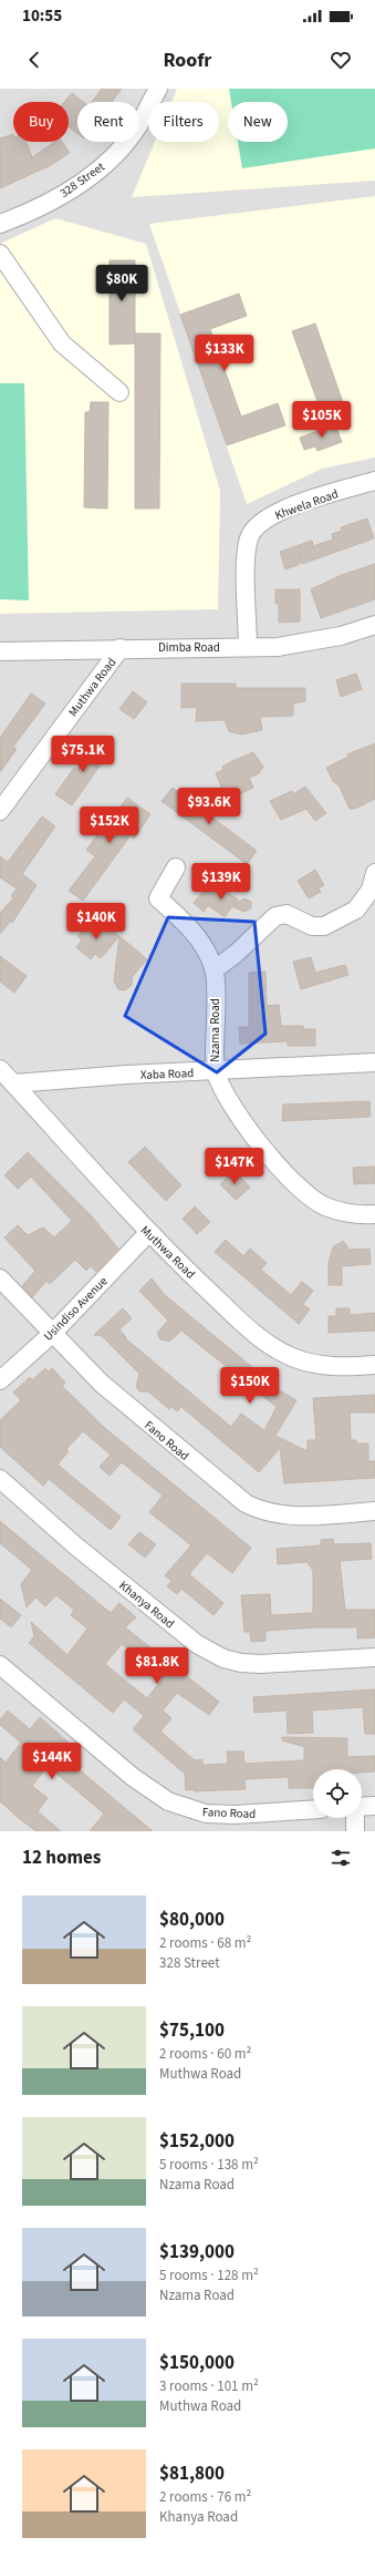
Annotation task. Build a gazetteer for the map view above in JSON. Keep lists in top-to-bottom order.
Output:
{
  "streets": {
    "street": [
      "328 Street",
      "Khwela Road",
      "Dimba Road",
      "Muthwa Road",
      "Nzama Road",
      "Xaba Road",
      "Usindiso Avenue",
      "Fano Road",
      "Khanya Road"
    ]
  },
  "crossings": [
    ["Khwela Road", "Dimba Road"],
    ["Dimba Road", "Muthwa Road"],
    ["Muthwa Road", "Xaba Road"],
    ["Muthwa Road", "Usindiso Avenue"],
    ["Nzama Road", "Xaba Road"],
    ["Usindiso Avenue", "Fano Road"]
  ],
  "page": {
    "status": "10:55",
    "header": "Roofr",
    "chip": [
      "Buy",
      "Rent",
      "Filters",
      "New"
    ],
    "price": [
      "$80K",
      "$133K",
      "$105K",
      "$75.1K",
      "$93.6K",
      "$152K",
      "$139K",
      "$140K",
      "$147K",
      "$150K",
      "$81.8K",
      "$144K"
    ],
    "heading": "12 homes",
    "list": [
      {
        "name": "$80,000",
        "note": "2 rooms · 68 m² · 328 Street"
      },
      {
        "name": "$75,100",
        "note": "2 rooms · 60 m² · Muthwa Road"
      },
      {
        "name": "$152,000",
        "note": "5 rooms · 138 m² · Nzama Road"
      },
      {
        "name": "$139,000",
        "note": "5 rooms · 128 m² · Nzama Road"
      },
      {
        "name": "$150,000",
        "note": "3 rooms · 101 m² · Muthwa Road"
      },
      {
        "name": "$81,800",
        "note": "2 rooms · 76 m² · Khanya Road"
      }
    ]
  }
}
